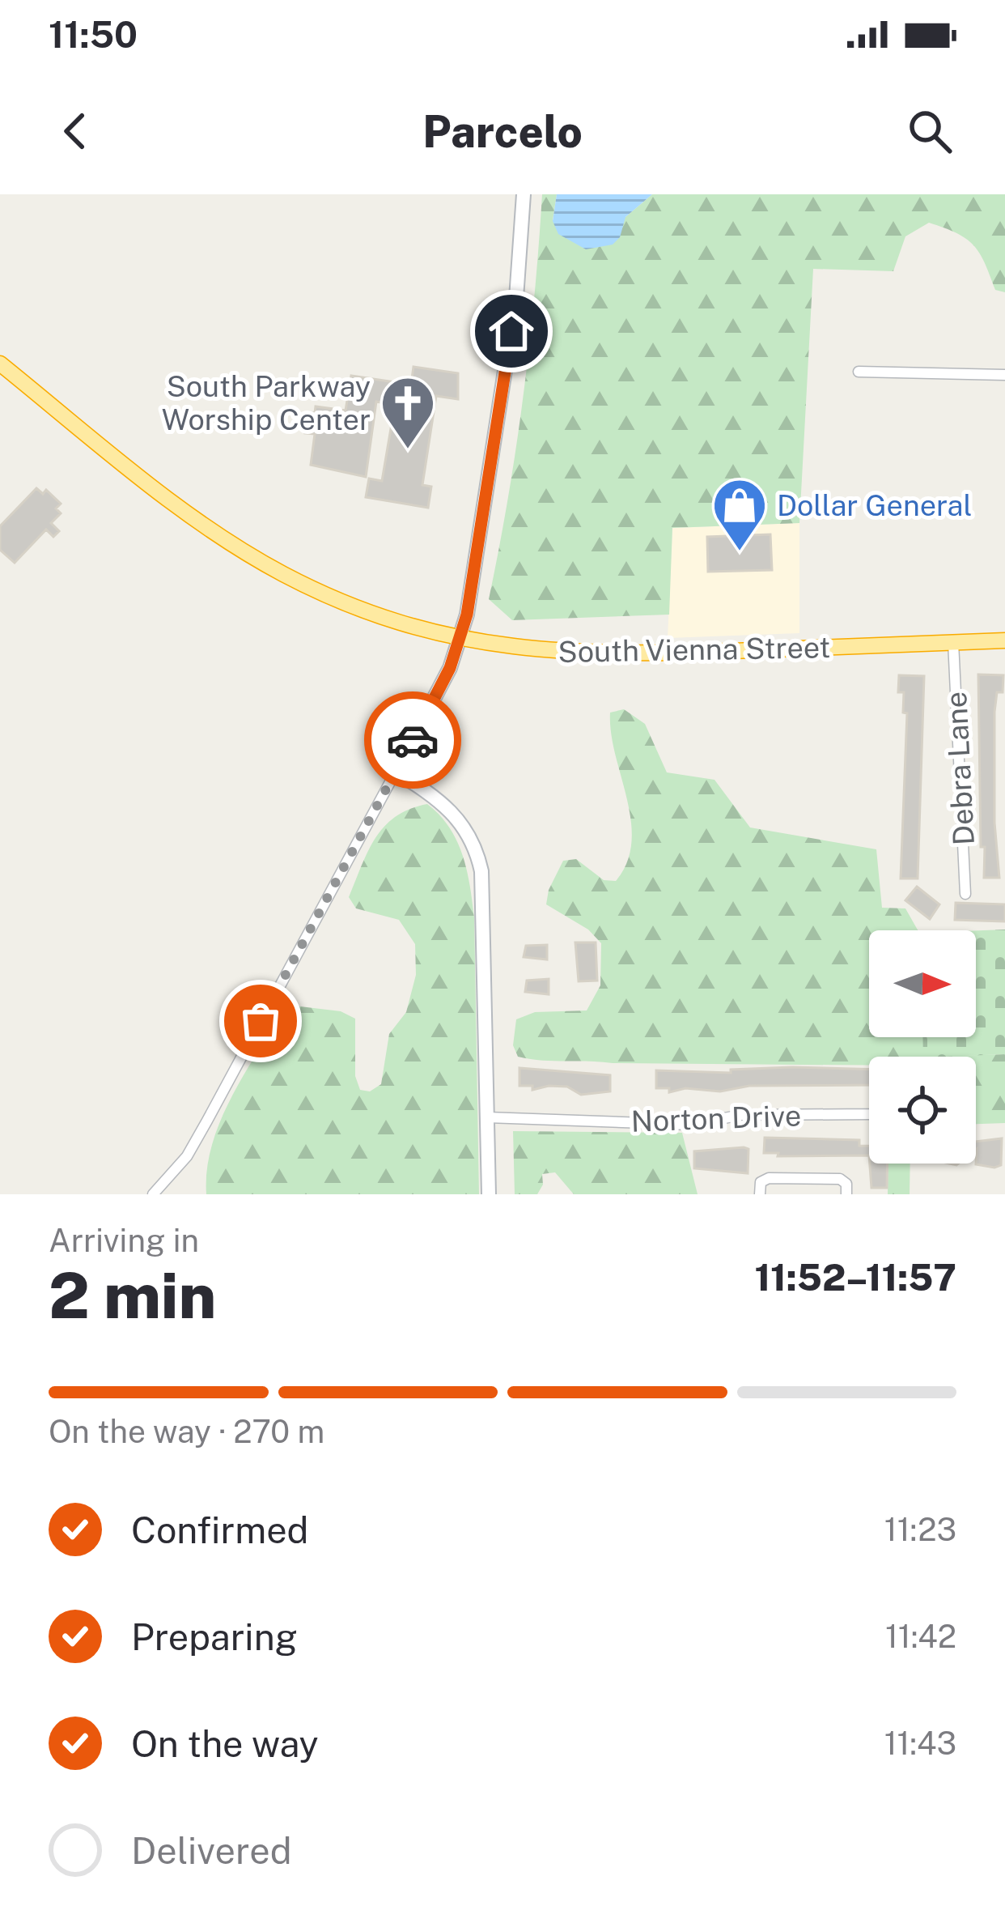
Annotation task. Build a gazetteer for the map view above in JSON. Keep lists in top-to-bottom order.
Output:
{
  "streets": {
    "highway": ["South Vienna Street"],
    "street": ["Debra Lane", "Norton Drive"]
  },
  "crossings": [
    ["South Vienna Street", "Debra Lane"]
  ],
  "places": {
    "church": ["South Parkway Worship Center"],
    "shop": ["Dollar General"]
  },
  "north": "right",
  "page": {
    "status": "11:50",
    "header": "Parcelo",
    "heading": ["2 min", "Arriving in", "11:52–11:57"],
    "bar": "On the way · 270 m",
    "list": [
      ["Confirmed", "11:23"],
      ["Preparing", "11:42"],
      ["On the way", "11:43"],
      "Delivered"
    ]
  }
}
